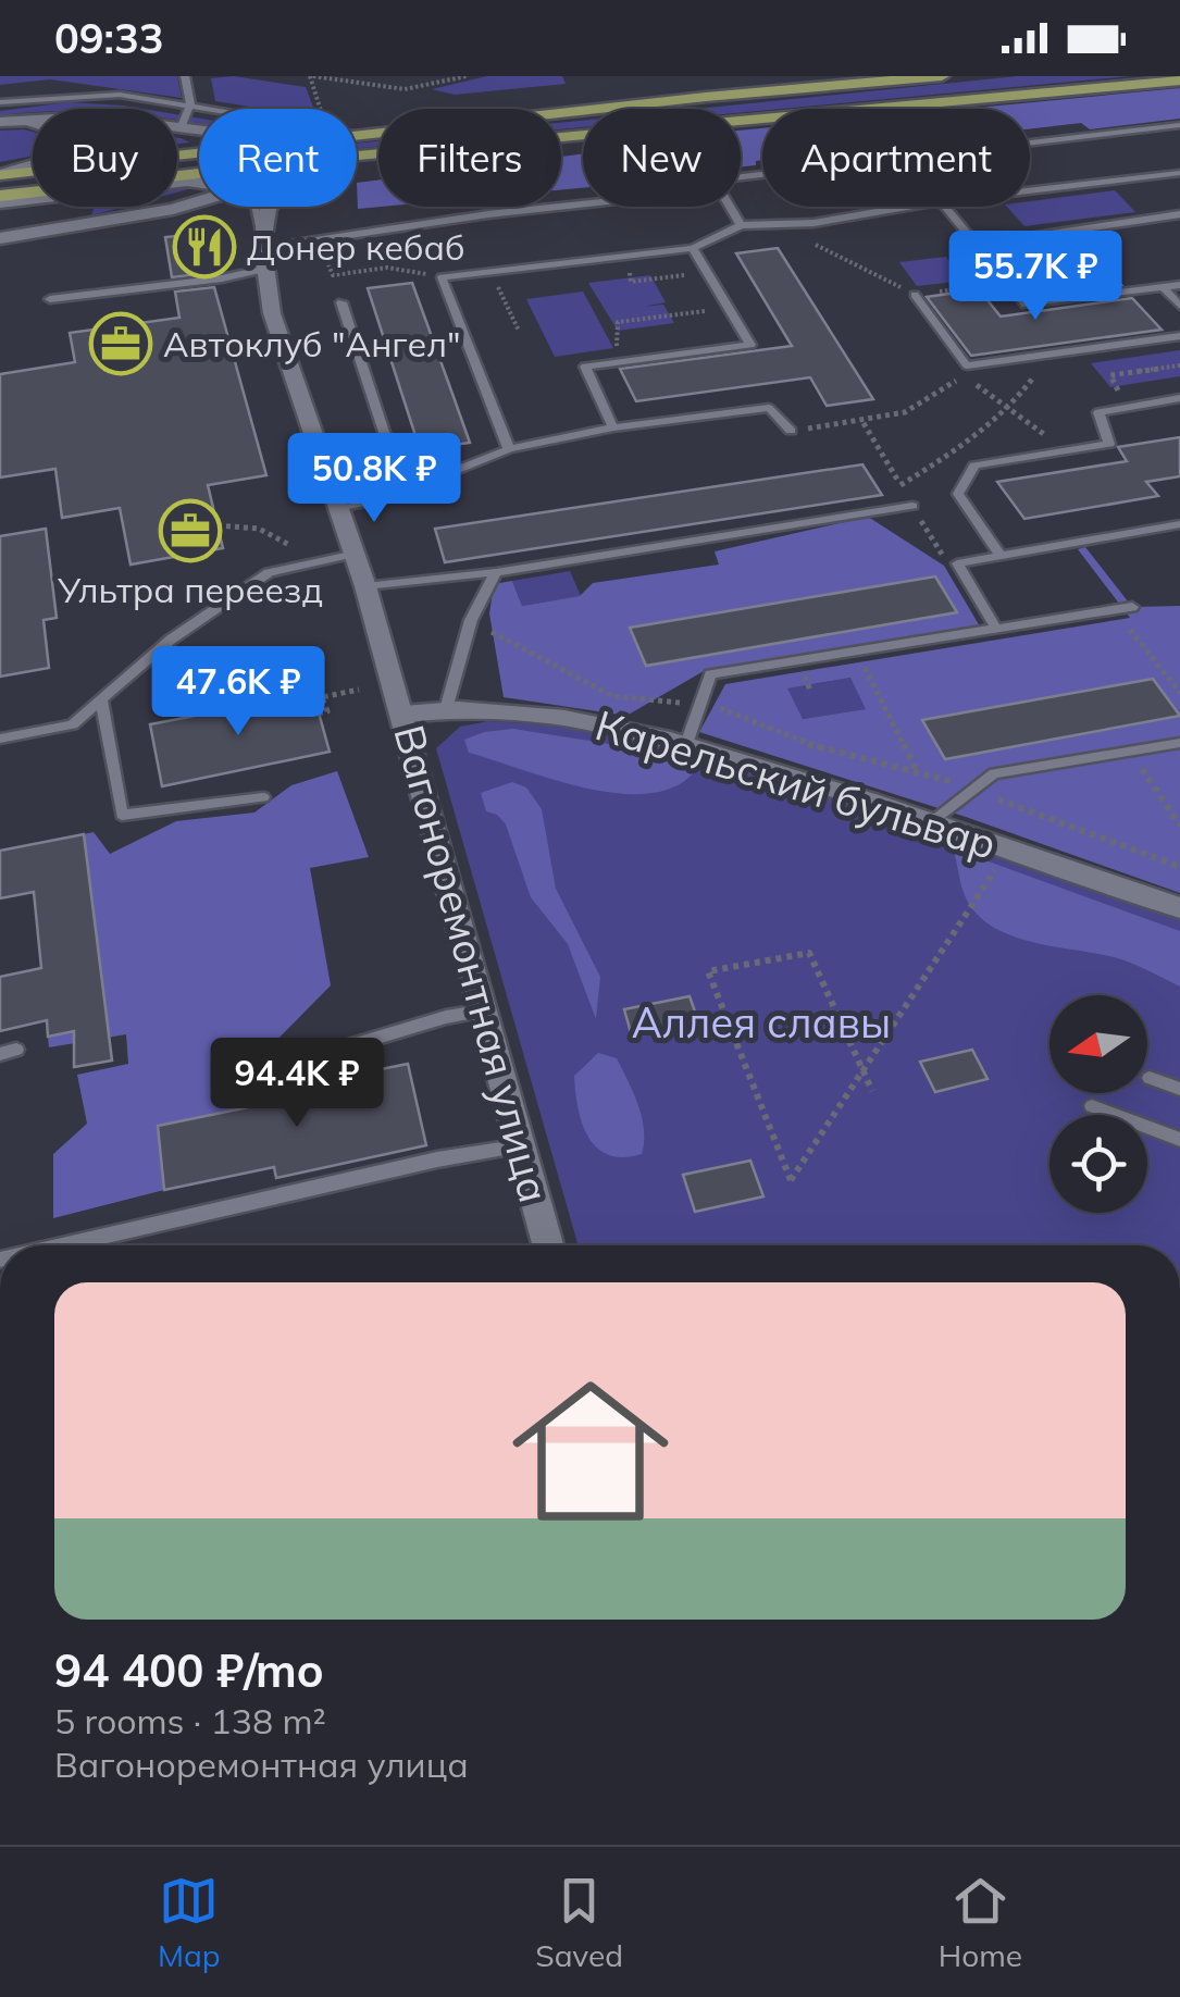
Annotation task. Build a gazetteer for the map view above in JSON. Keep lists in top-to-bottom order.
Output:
{
  "streets": {
    "street": ["Карельский бульвар", "Вагоноремонтная улица"]
  },
  "crossings": [
    ["Карельский бульвар", "Вагоноремонтная улица"]
  ],
  "parks": ["Аллея славы"],
  "places": {
    "restaurant": ["Донер кебаб"],
    "office": ["Автоклуб \"Ангел\"", "Ультра переезд"]
  },
  "north": "left",
  "page": {
    "status": "09:33",
    "chip": [
      "Buy",
      "Rent",
      "Filters",
      "New",
      "Apartment"
    ],
    "price": [
      "55.7K ₽",
      "50.8K ₽",
      "47.6K ₽",
      "94.4K ₽"
    ],
    "list": [
      {
        "name": "94 400 ₽/mo",
        "note": "5 rooms · 138 m² · Вагоноремонтная улица"
      }
    ],
    "tabs": ["Map", "Saved", "Home"]
  }
}
